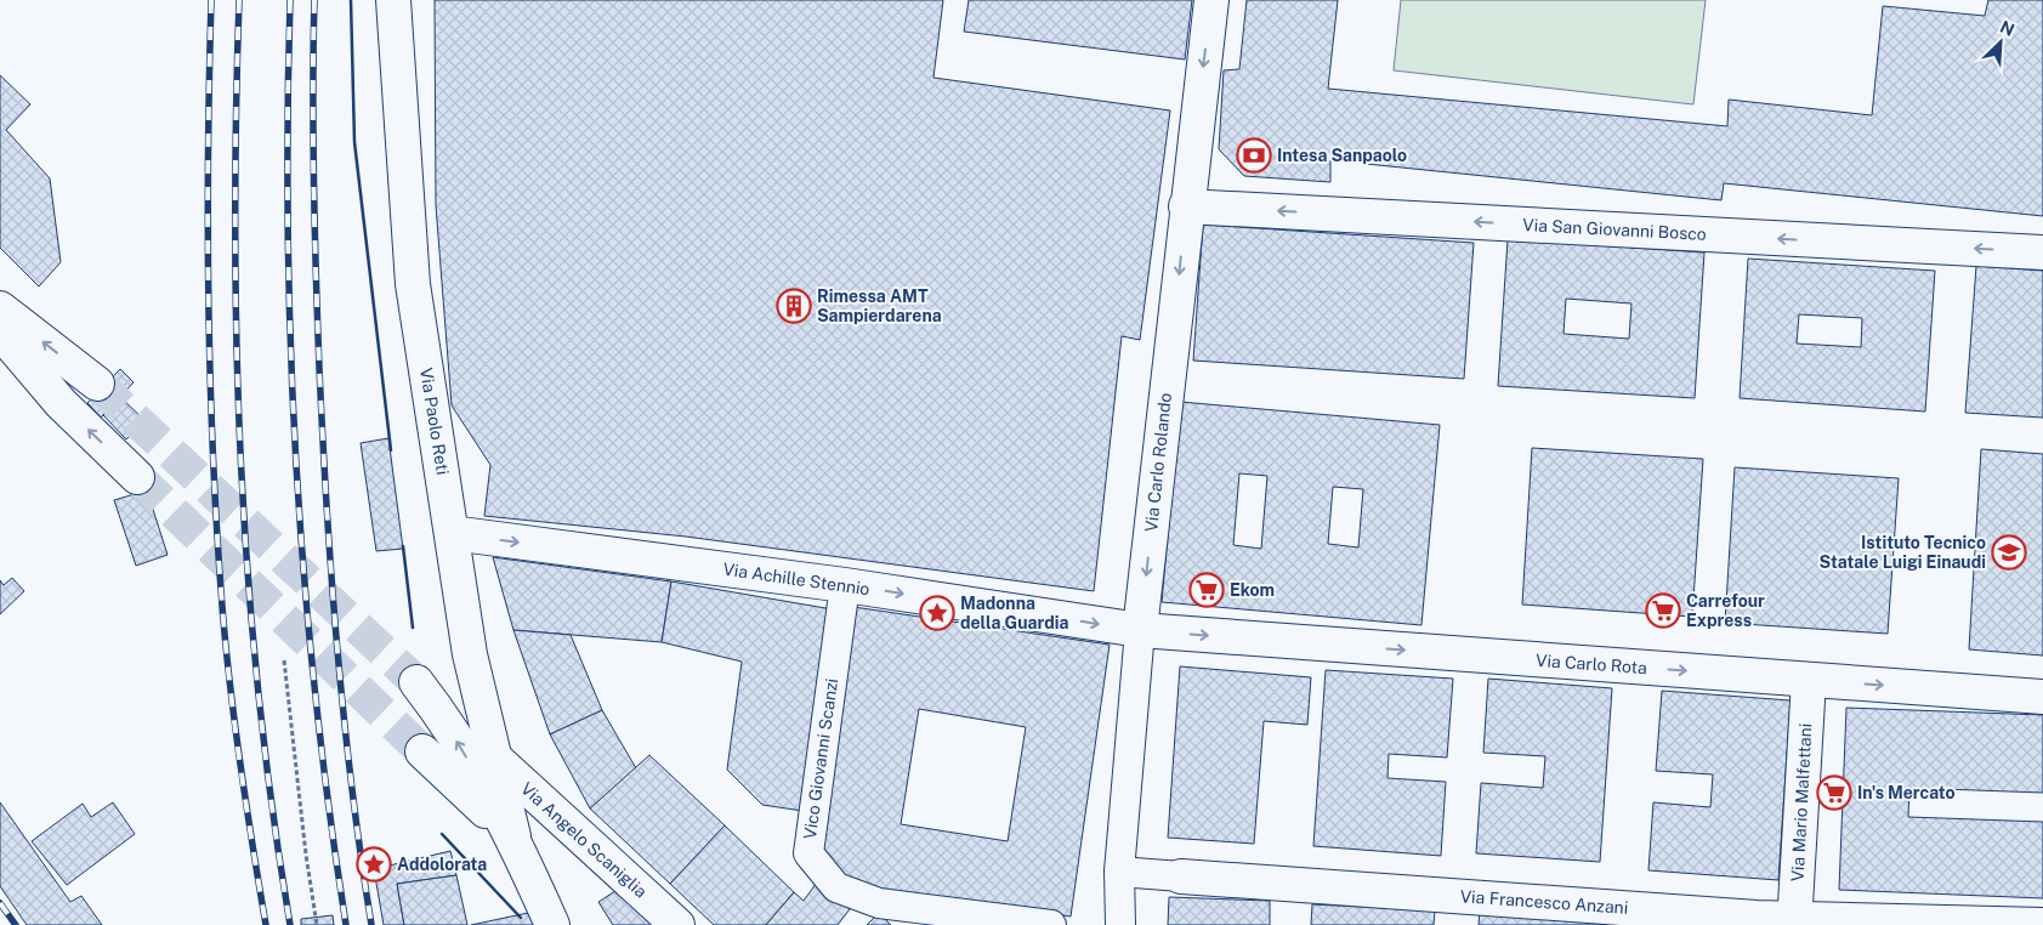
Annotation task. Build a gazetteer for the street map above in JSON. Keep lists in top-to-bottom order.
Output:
{
  "streets": {
    "street": [
      "Via San Giovanni Bosco",
      "Via Paolo Reti",
      "Via Carlo Rolando",
      "Via Achille Stennio",
      "Via Carlo Rota",
      "Vico Giovanni Scanzi",
      "Via Mario Malfettani",
      "Via Angelo Scaniglia",
      "Via Francesco Anzani"
    ]
  },
  "crossings": [
    ["Via San Giovanni Bosco", "Via Carlo Rolando"],
    ["Via Paolo Reti", "Via Achille Stennio"],
    ["Via Paolo Reti", "Via Angelo Scaniglia"],
    ["Via Carlo Rolando", "Via Achille Stennio"],
    ["Via Carlo Rolando", "Via Carlo Rota"],
    ["Via Carlo Rolando", "Via Francesco Anzani"],
    ["Via Achille Stennio", "Via Carlo Rota"],
    ["Via Achille Stennio", "Vico Giovanni Scanzi"],
    ["Via Carlo Rota", "Via Mario Malfettani"],
    ["Via Mario Malfettani", "Via Francesco Anzani"]
  ],
  "one_way": [
    "Via San Giovanni Bosco",
    "Via Carlo Rolando",
    "Via Achille Stennio",
    "Via Carlo Rota"
  ],
  "places": {
    "bank": ["Intesa Sanpaolo"],
    "building": ["Rimessa AMT Sampierdarena"],
    "school or university": ["Istituto Tecnico Statale Luigi Einaudi"],
    "supermarket": ["Ekom", "Carrefour Express", "In's Mercato"],
    "place": ["Madonna della Guardia", "Addolorata"]
  },
  "north": "top right"
}
